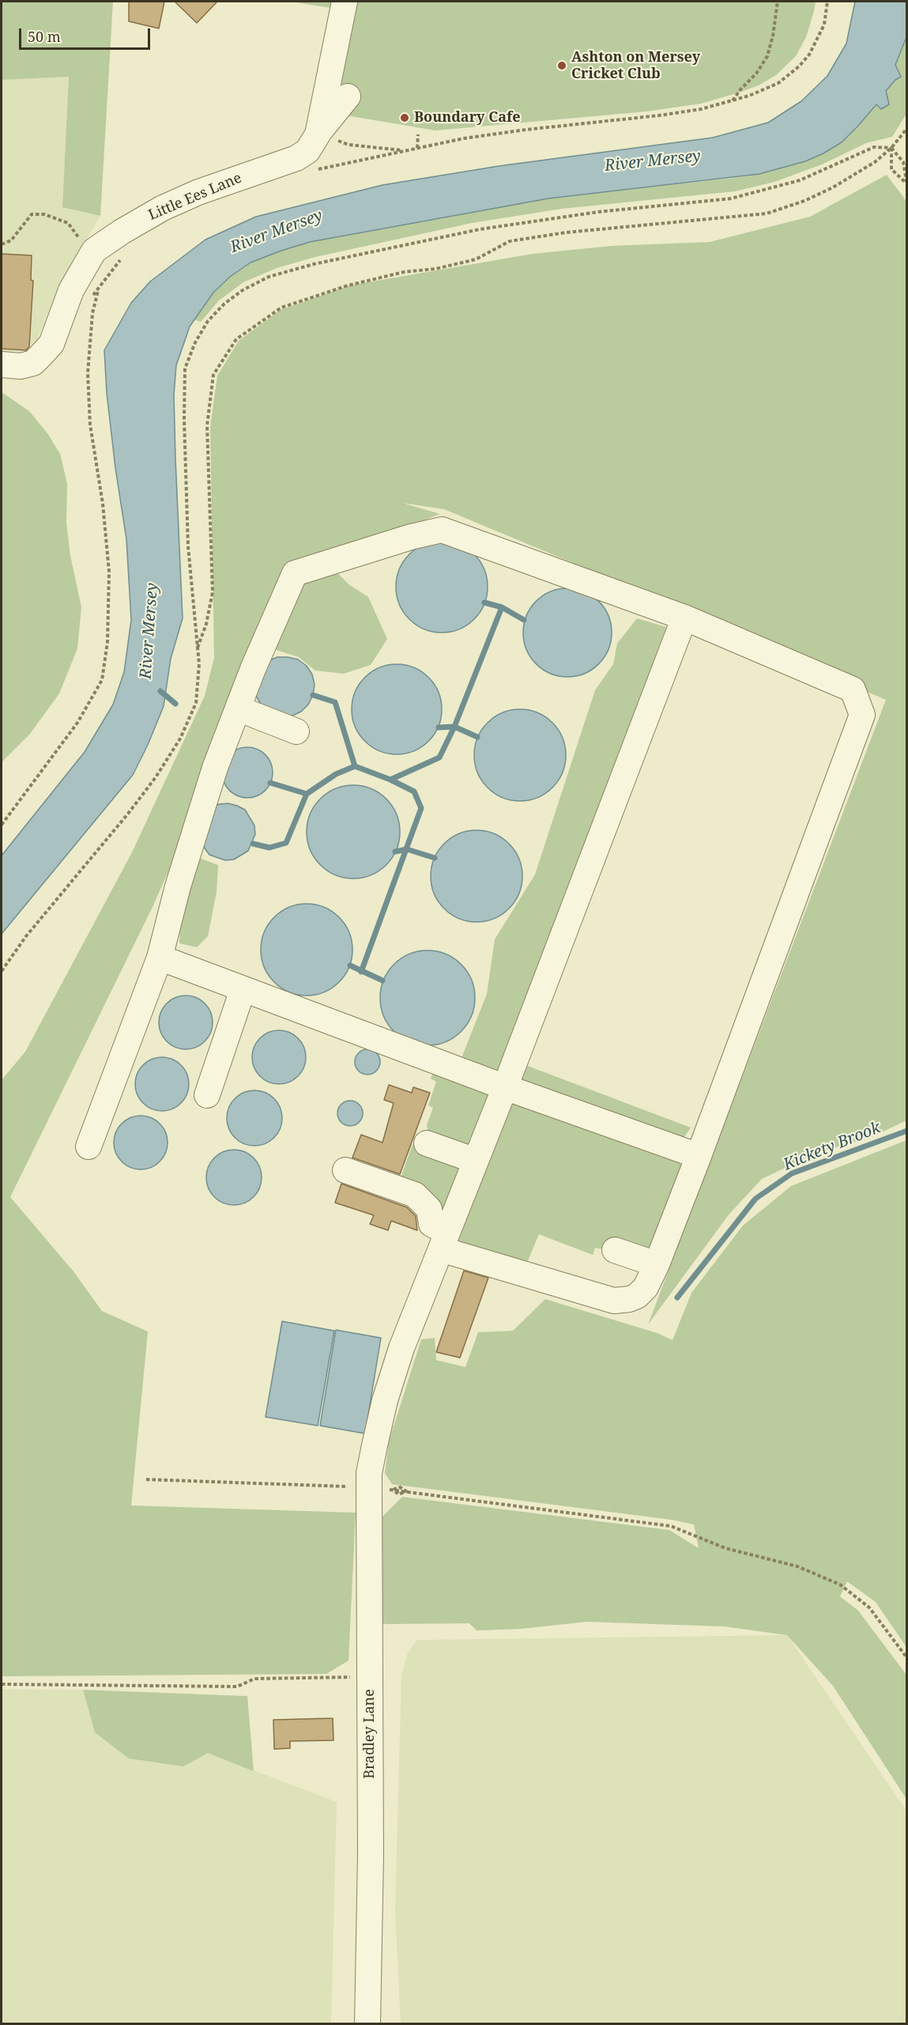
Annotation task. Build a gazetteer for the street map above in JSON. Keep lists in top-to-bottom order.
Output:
{
  "streets": {
    "street": ["Little Ees Lane", "Bradley Lane"]
  },
  "water": ["River Mersey", "Kickety Brook"],
  "places": ["Ashton on Mersey Cricket Club", "Boundary Cafe"],
  "scale_bar": "50 m"
}
